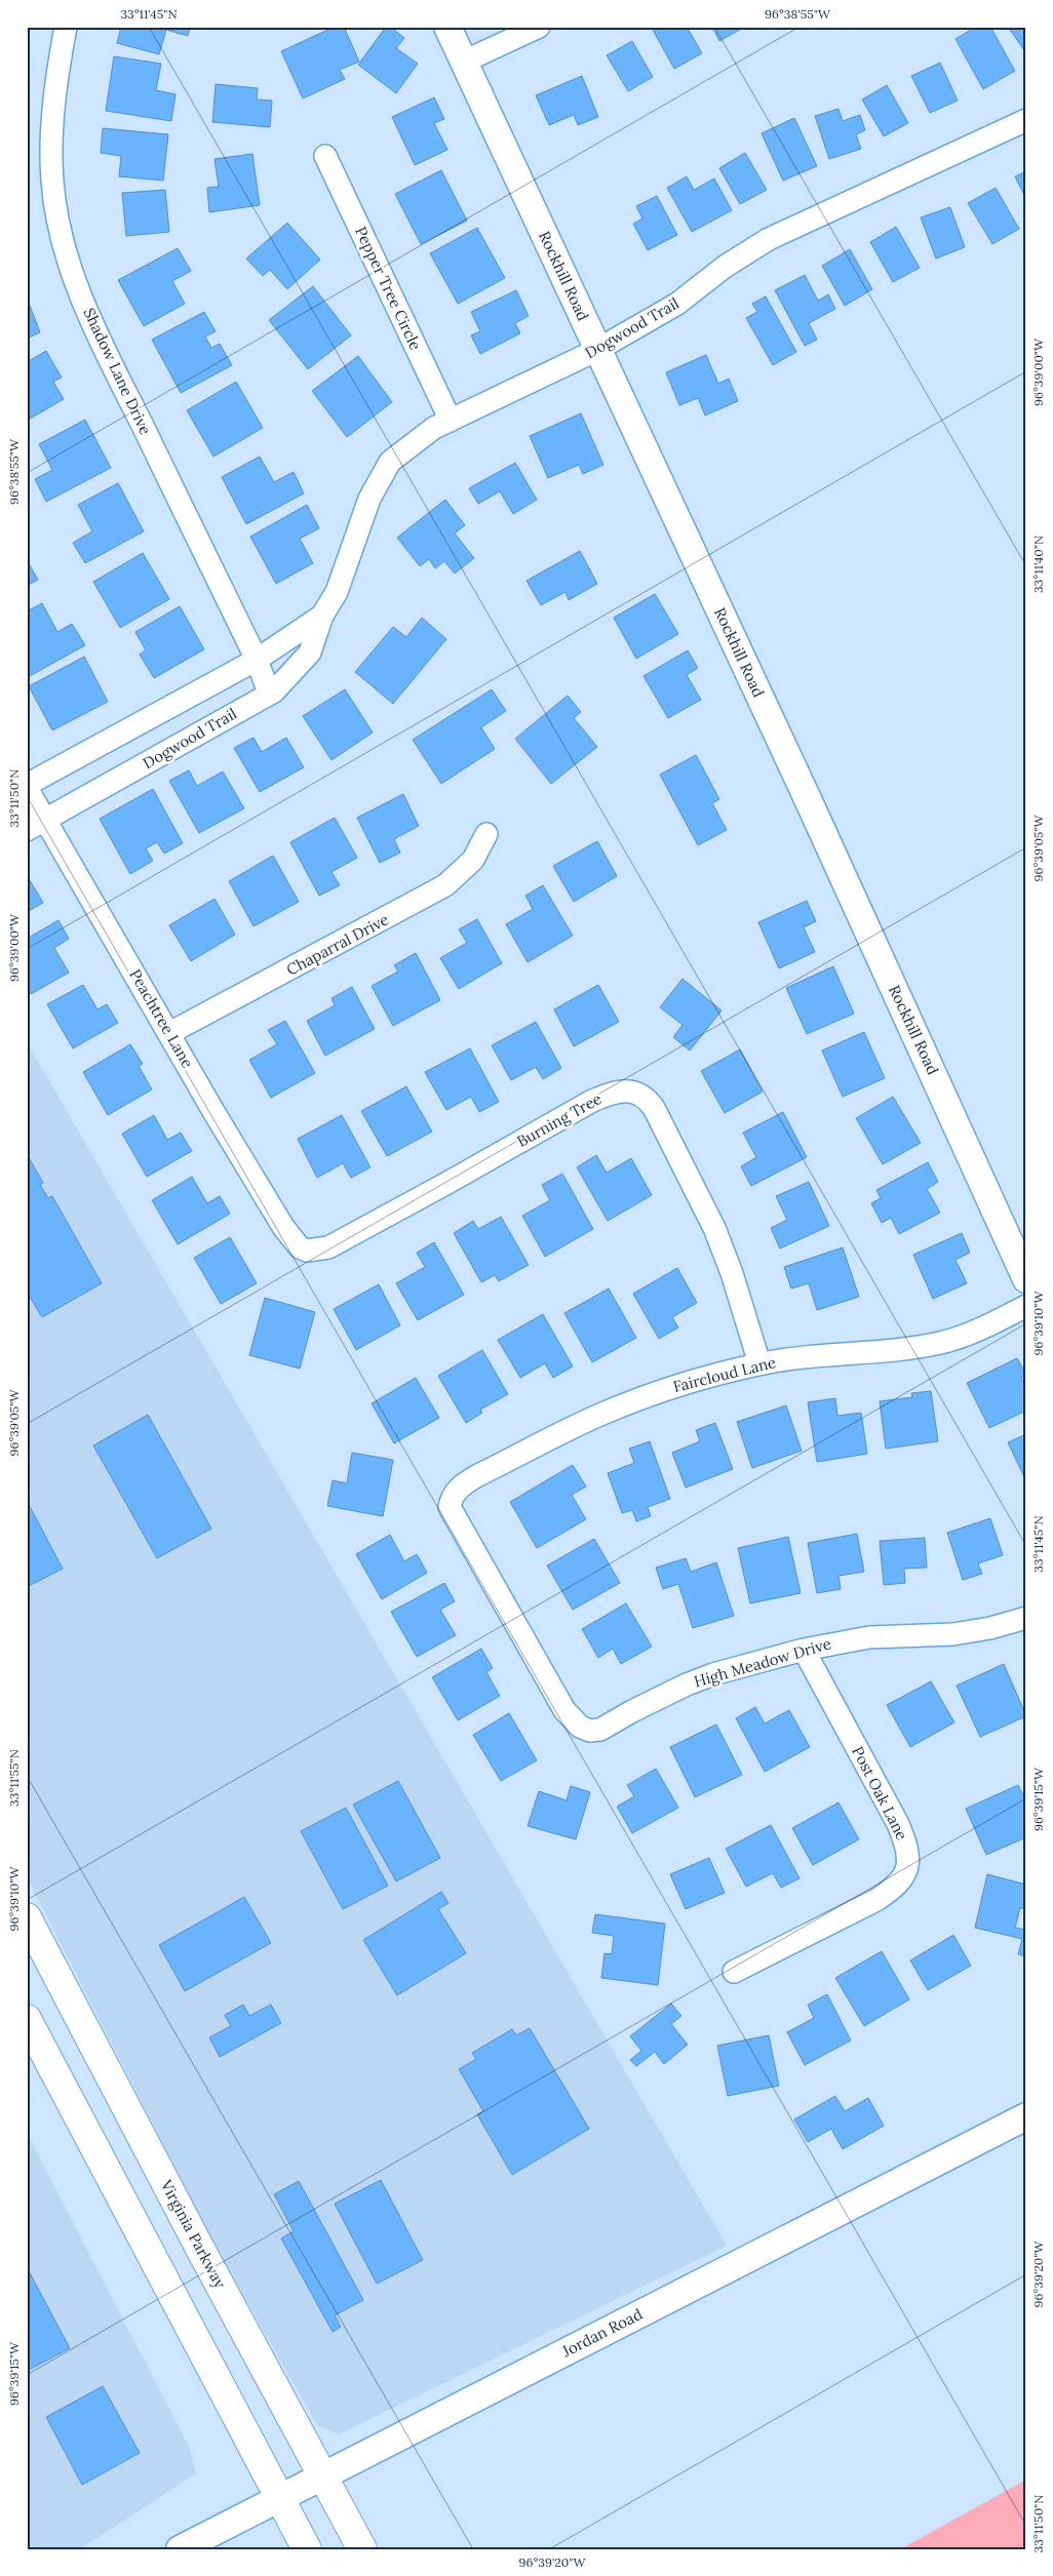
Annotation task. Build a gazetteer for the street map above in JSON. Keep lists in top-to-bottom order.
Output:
{
  "streets": {
    "main road": ["Virginia Parkway"],
    "street": [
      "Rockhill Road",
      "Pepper Tree Circle",
      "Dogwood Trail",
      "Shadow Lane Drive",
      "Chaparral Drive",
      "Peachtree Lane",
      "Burning Tree",
      "Faircloud Lane",
      "High Meadow Drive",
      "Post Oak Lane",
      "Jordan Road"
    ]
  },
  "crossings": [
    ["Rockhill Road", "Dogwood Trail"],
    ["Pepper Tree Circle", "Dogwood Trail"],
    ["Dogwood Trail", "Shadow Lane Drive"],
    ["Dogwood Trail", "Peachtree Lane"],
    ["Chaparral Drive", "Peachtree Lane"],
    ["Peachtree Lane", "Burning Tree"],
    ["Burning Tree", "Faircloud Lane"],
    ["Faircloud Lane", "High Meadow Drive"],
    ["High Meadow Drive", "Post Oak Lane"],
    ["Virginia Parkway", "Jordan Road"]
  ],
  "coordinates": [
    "33°11'45\"N",
    "96°38'55\"W",
    "96°39'00\"W",
    "33°11'40\"N",
    "33°11'50\"N",
    "96°39'05\"W",
    "96°39'10\"W",
    "33°11'55\"N",
    "96°39'15\"W",
    "96°39'20\"W"
  ]
}
